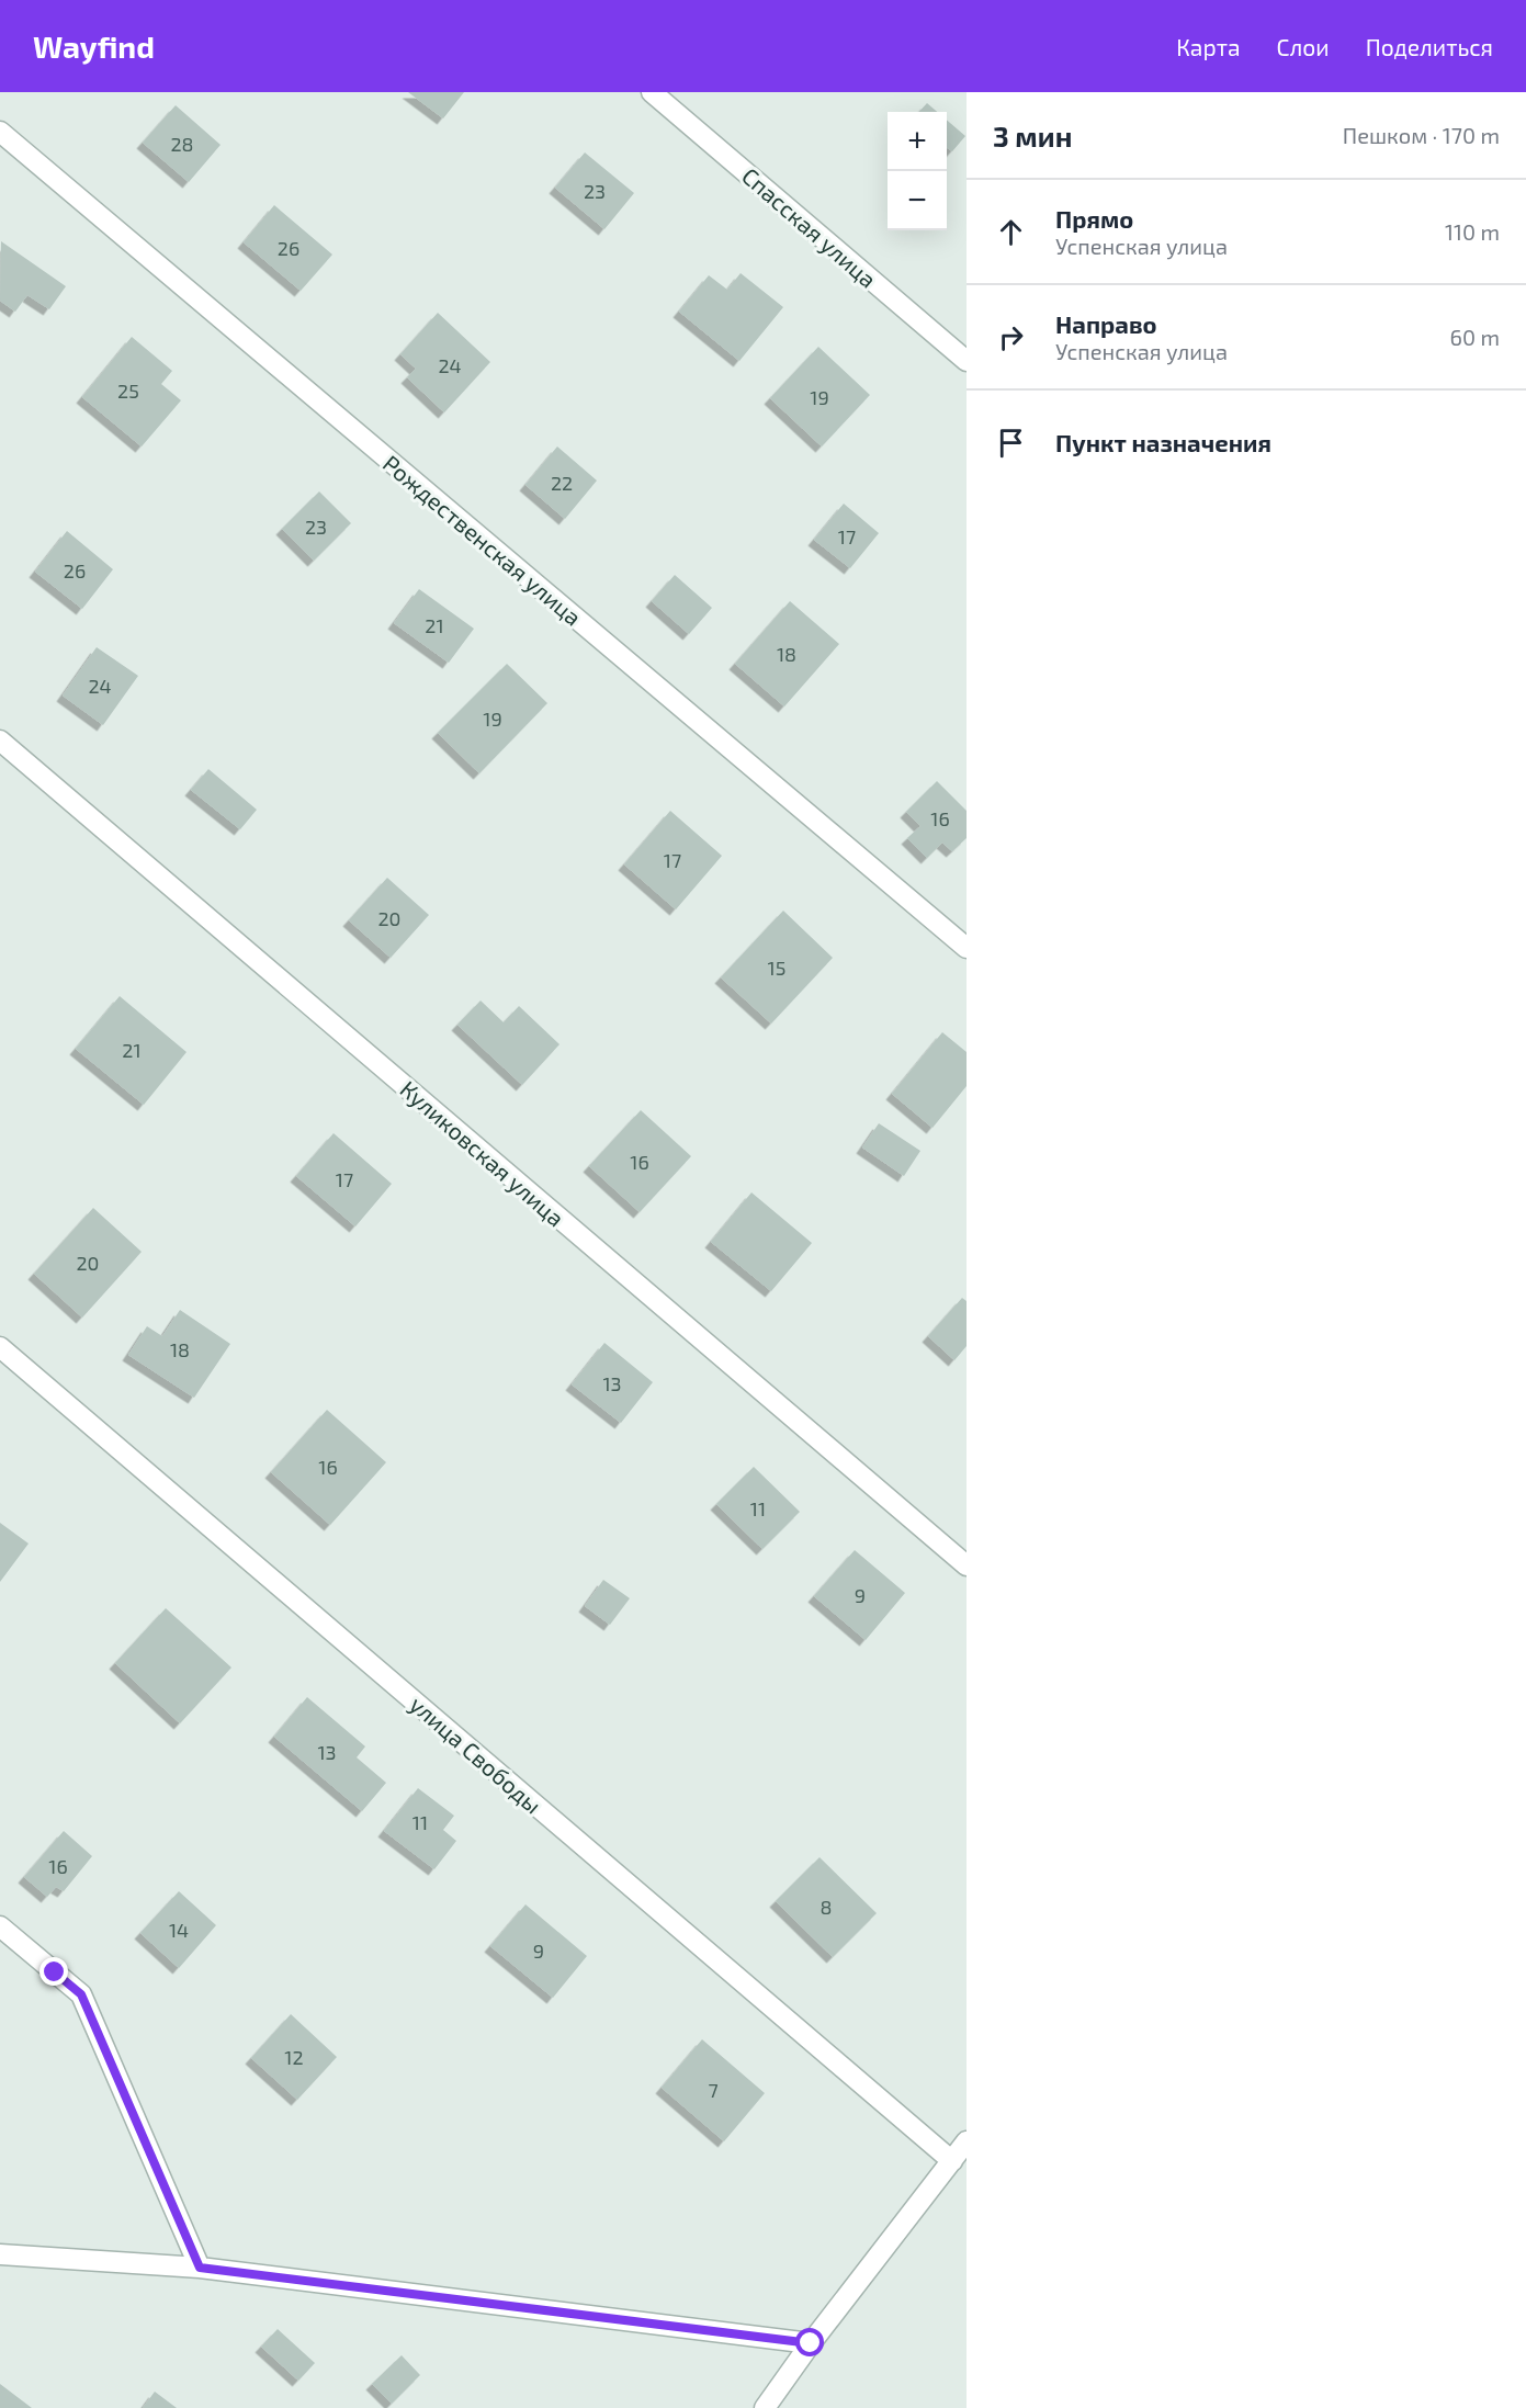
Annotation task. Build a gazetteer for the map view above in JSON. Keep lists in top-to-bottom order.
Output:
{
  "streets": {
    "street": [
      "Спасская улица",
      "Рождественская улица",
      "Куликовская улица",
      "улица Свободы"
    ]
  },
  "house_numbers": [
    "28",
    "23",
    "26",
    "24",
    "25",
    "19",
    "22",
    "23",
    "17",
    "26",
    "21",
    "18",
    "24",
    "19",
    "16",
    "17",
    "20",
    "15",
    "21",
    "16",
    "17",
    "20",
    "18",
    "13",
    "16",
    "11",
    "9",
    "13",
    "11",
    "16",
    "8",
    "14",
    "9",
    "12",
    "7"
  ],
  "page": {
    "header": "Wayfind",
    "nav": ["Карта", "Слои", "Поделиться"],
    "heading": ["3 мин", "Пешком · 170 m"],
    "map_buttons": ["+", "−"],
    "list": [
      ["Прямо", "Успенская улица", "110 m"],
      ["Направо", "Успенская улица", "60 m"],
      "Пункт назначения"
    ]
  }
}
